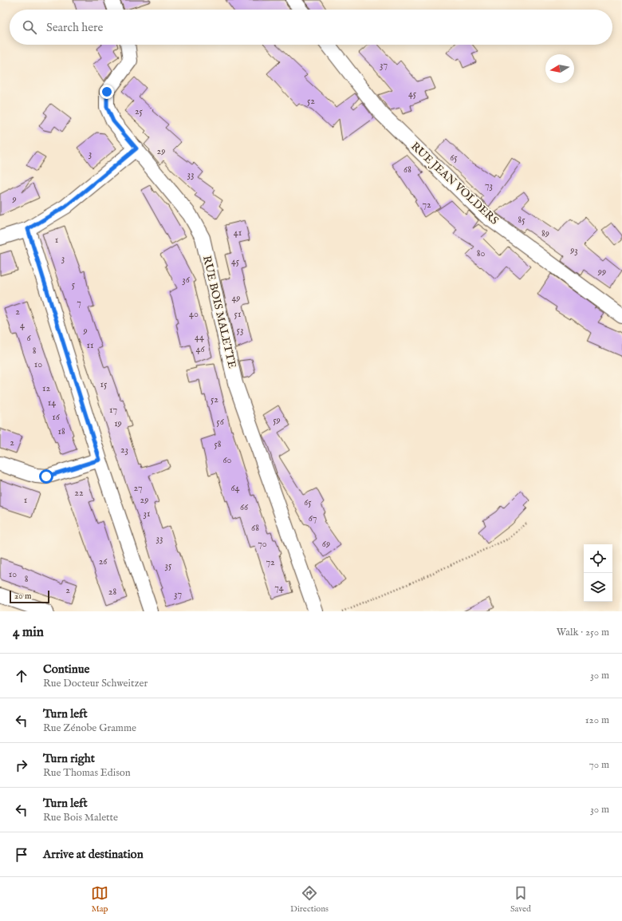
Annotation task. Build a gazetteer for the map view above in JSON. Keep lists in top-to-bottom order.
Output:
{
  "streets": {
    "street": ["RUE JEAN VOLDERS", "RUE BOIS MALETTE"]
  },
  "house_numbers": [
    "37",
    "45",
    "52",
    "25",
    "29",
    "3",
    "65",
    "68",
    "33",
    "73",
    "9",
    "72",
    "85",
    "41",
    "89",
    "1",
    "93",
    "80",
    "3",
    "45",
    "99",
    "36",
    "5",
    "49",
    "7",
    "2",
    "40",
    "51",
    "4",
    "53",
    "9",
    "44",
    "6",
    "11",
    "46",
    "8",
    "10",
    "15",
    "12",
    "52",
    "14",
    "17",
    "16",
    "59",
    "56",
    "19",
    "18",
    "2",
    "58",
    "23",
    "60",
    "27",
    "64",
    "22",
    "1",
    "29",
    "65",
    "66",
    "31",
    "67",
    "68",
    "33",
    "70",
    "69",
    "26",
    "72",
    "35",
    "10",
    "8",
    "74",
    "2",
    "28",
    "37"
  ],
  "scale_bar": "20 m",
  "north": "left",
  "page": {
    "search": "Search here",
    "scale": "20 m",
    "heading": ["4 min", "Walk · 250 m"],
    "list": [
      ["Continue", "Rue Docteur Schweitzer", "30 m"],
      ["Turn left", "Rue Zénobe Gramme", "120 m"],
      ["Turn right", "Rue Thomas Edison", "70 m"],
      ["Turn left", "Rue Bois Malette", "30 m"],
      "Arrive at destination"
    ],
    "nav": ["Map", "Directions", "Saved"]
  }
}
